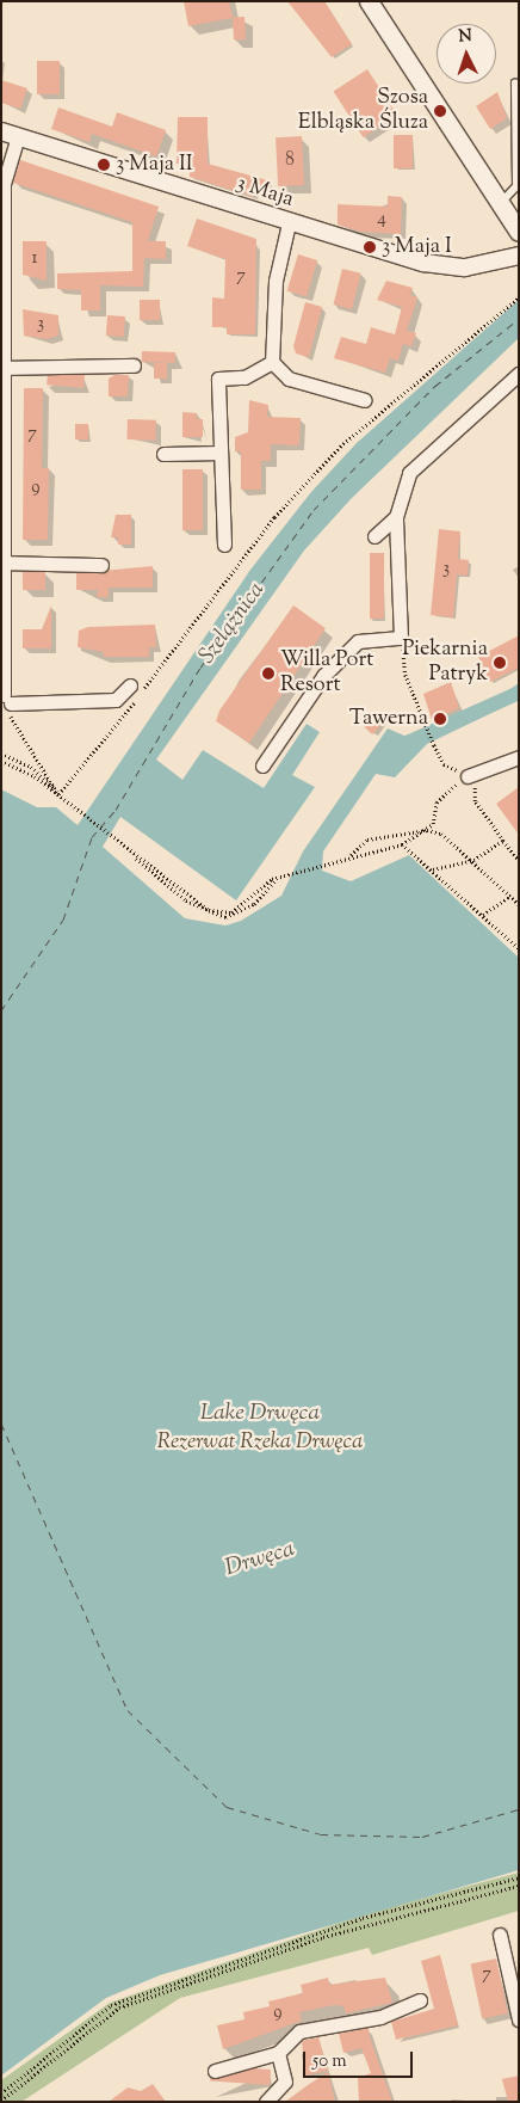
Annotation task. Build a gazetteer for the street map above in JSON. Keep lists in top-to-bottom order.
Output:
{
  "streets": {
    "street": ["3 Maja"]
  },
  "water": ["Szelążnica", "Lake Drwęca", "Drwęca"],
  "parks": ["Rezerwat Rzeka Drwęca"],
  "places": [
    "Szosa Elbląska Śluza",
    "3 Maja II",
    "3 Maja I",
    "Piekarnia Patryk",
    "Willa Port Resort",
    "Tawerna"
  ],
  "house_numbers": [
    "8",
    "4",
    "1",
    "7",
    "3",
    "7",
    "9",
    "3",
    "7",
    "9"
  ],
  "scale_bar": "50 m",
  "north": "top"
}
